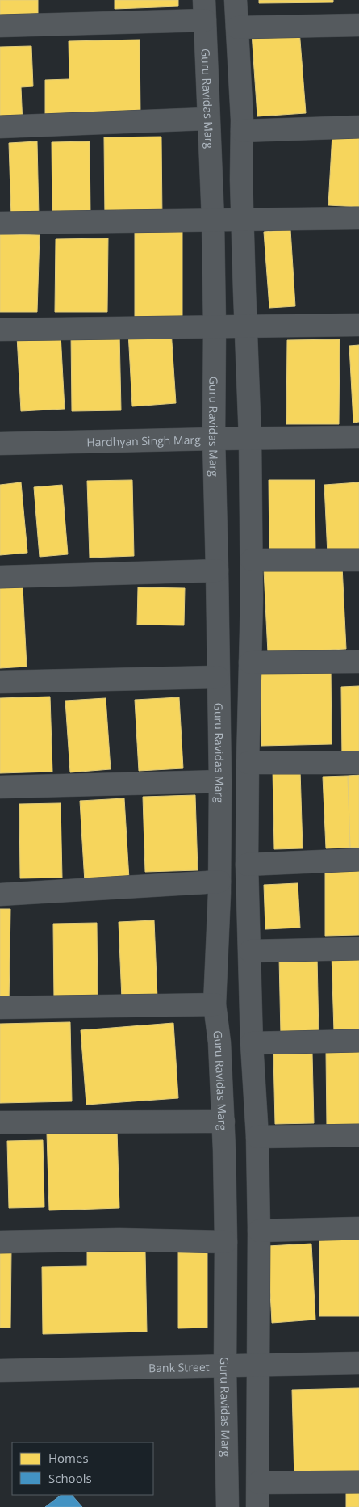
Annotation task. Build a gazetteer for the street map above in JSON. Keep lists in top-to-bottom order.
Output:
{
  "streets": {
    "street": ["Guru Ravidas Marg", "Hardhyan Singh Marg", "Bank Street"]
  },
  "crossings": [
    ["Guru Ravidas Marg", "Hardhyan Singh Marg"],
    ["Guru Ravidas Marg", "Bank Street"]
  ],
  "legend": ["Homes", "Schools"]
}
